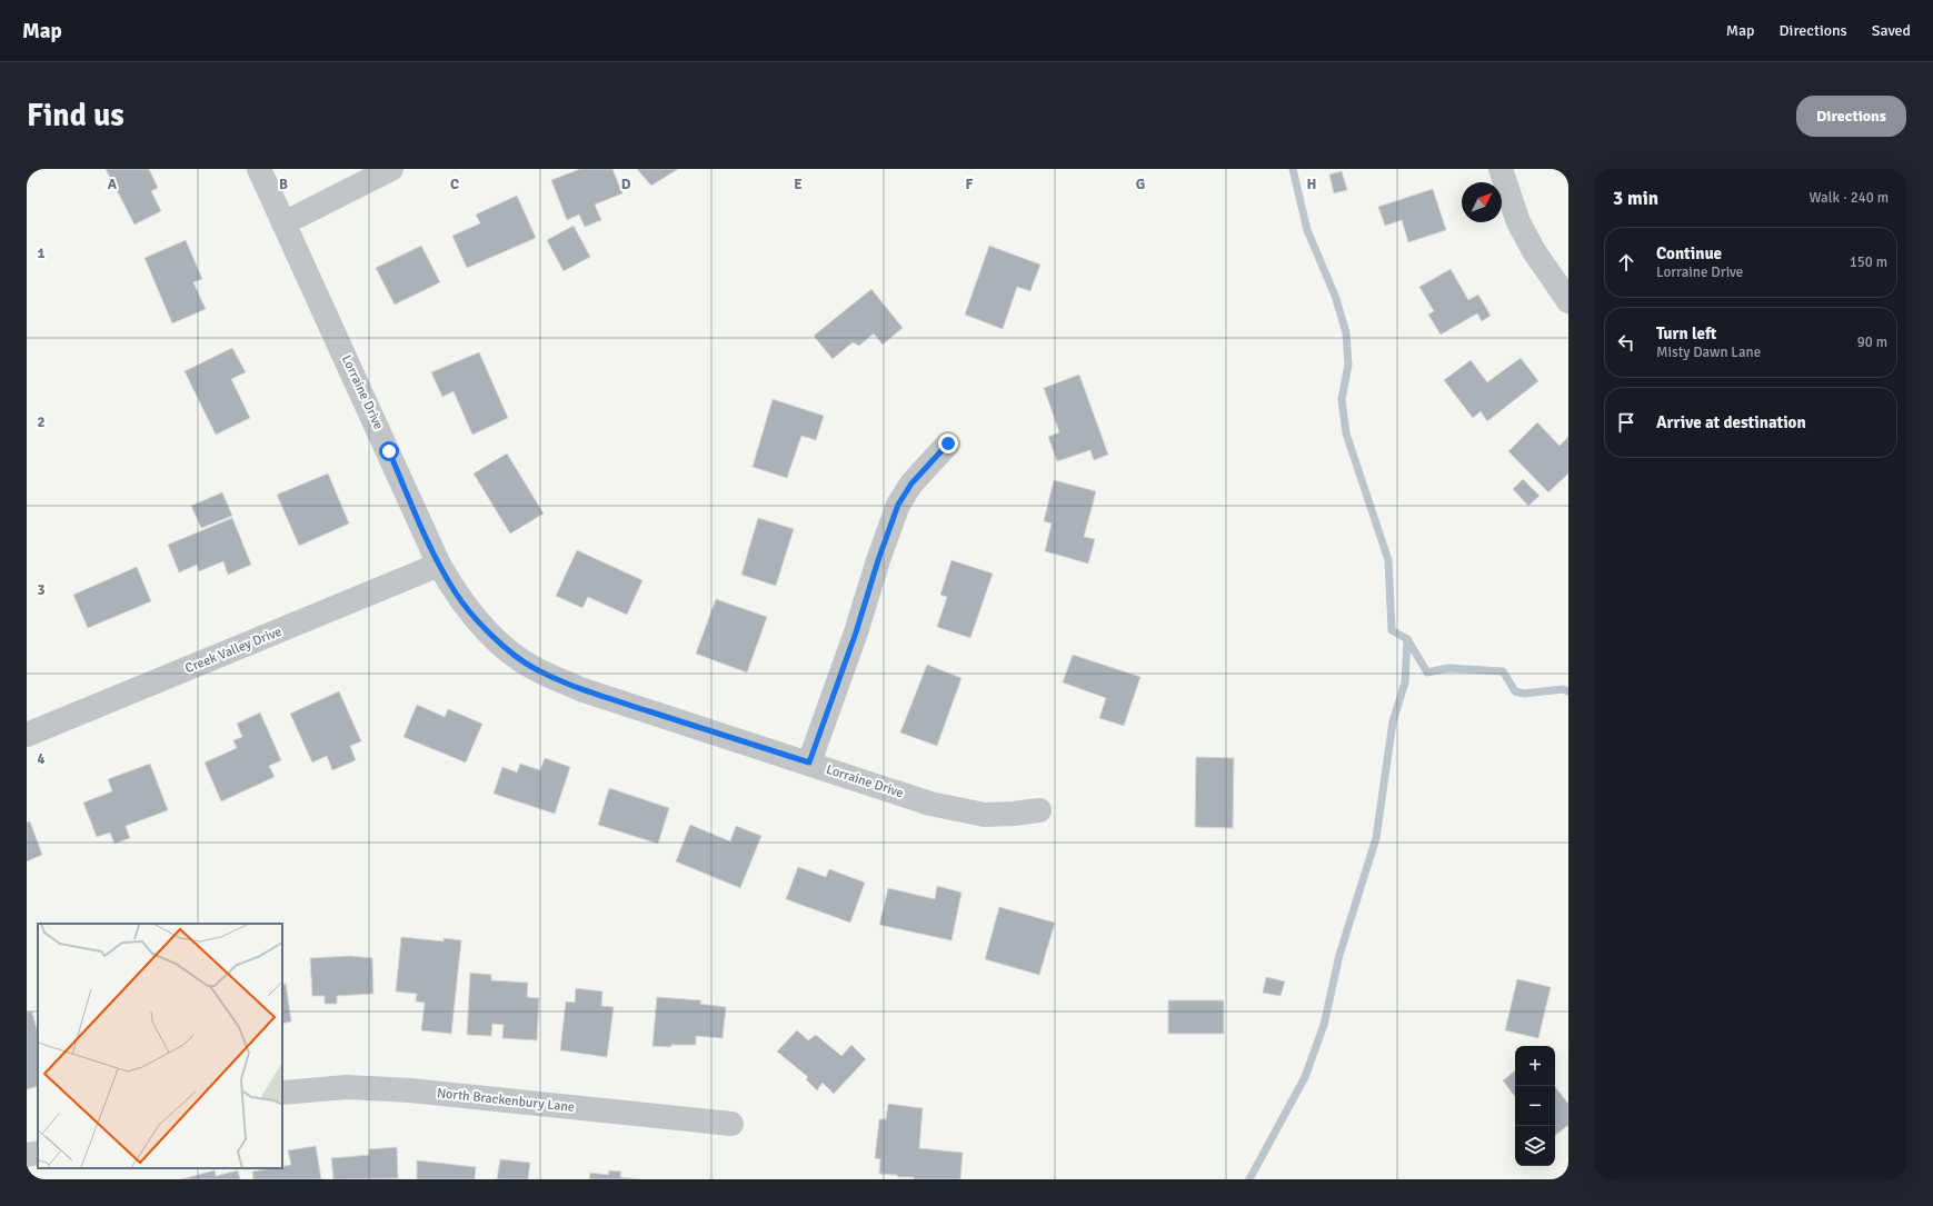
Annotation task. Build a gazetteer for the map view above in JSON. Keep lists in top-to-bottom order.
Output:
{
  "streets": {
    "street": ["Lorraine Drive", "Creek Valley Drive", "North Brackenbury Lane"]
  },
  "crossings": [
    ["Lorraine Drive", "Creek Valley Drive"]
  ],
  "north": "top right",
  "page": {
    "header": "Map",
    "nav": ["Map", "Directions", "Saved"],
    "buttons": "Directions",
    "title": "Find us",
    "heading": ["3 min", "Walk · 240 m"],
    "list": [
      ["Continue", "Lorraine Drive", "150 m"],
      ["Turn left", "Misty Dawn Lane", "90 m"],
      "Arrive at destination"
    ],
    "map_buttons": ["+", "−"]
  },
  "grid": {
    "columns": [
      "A",
      "B",
      "C",
      "D",
      "E",
      "F",
      "G",
      "H"
    ],
    "rows": [
      "1",
      "2",
      "3",
      "4"
    ]
  }
}
